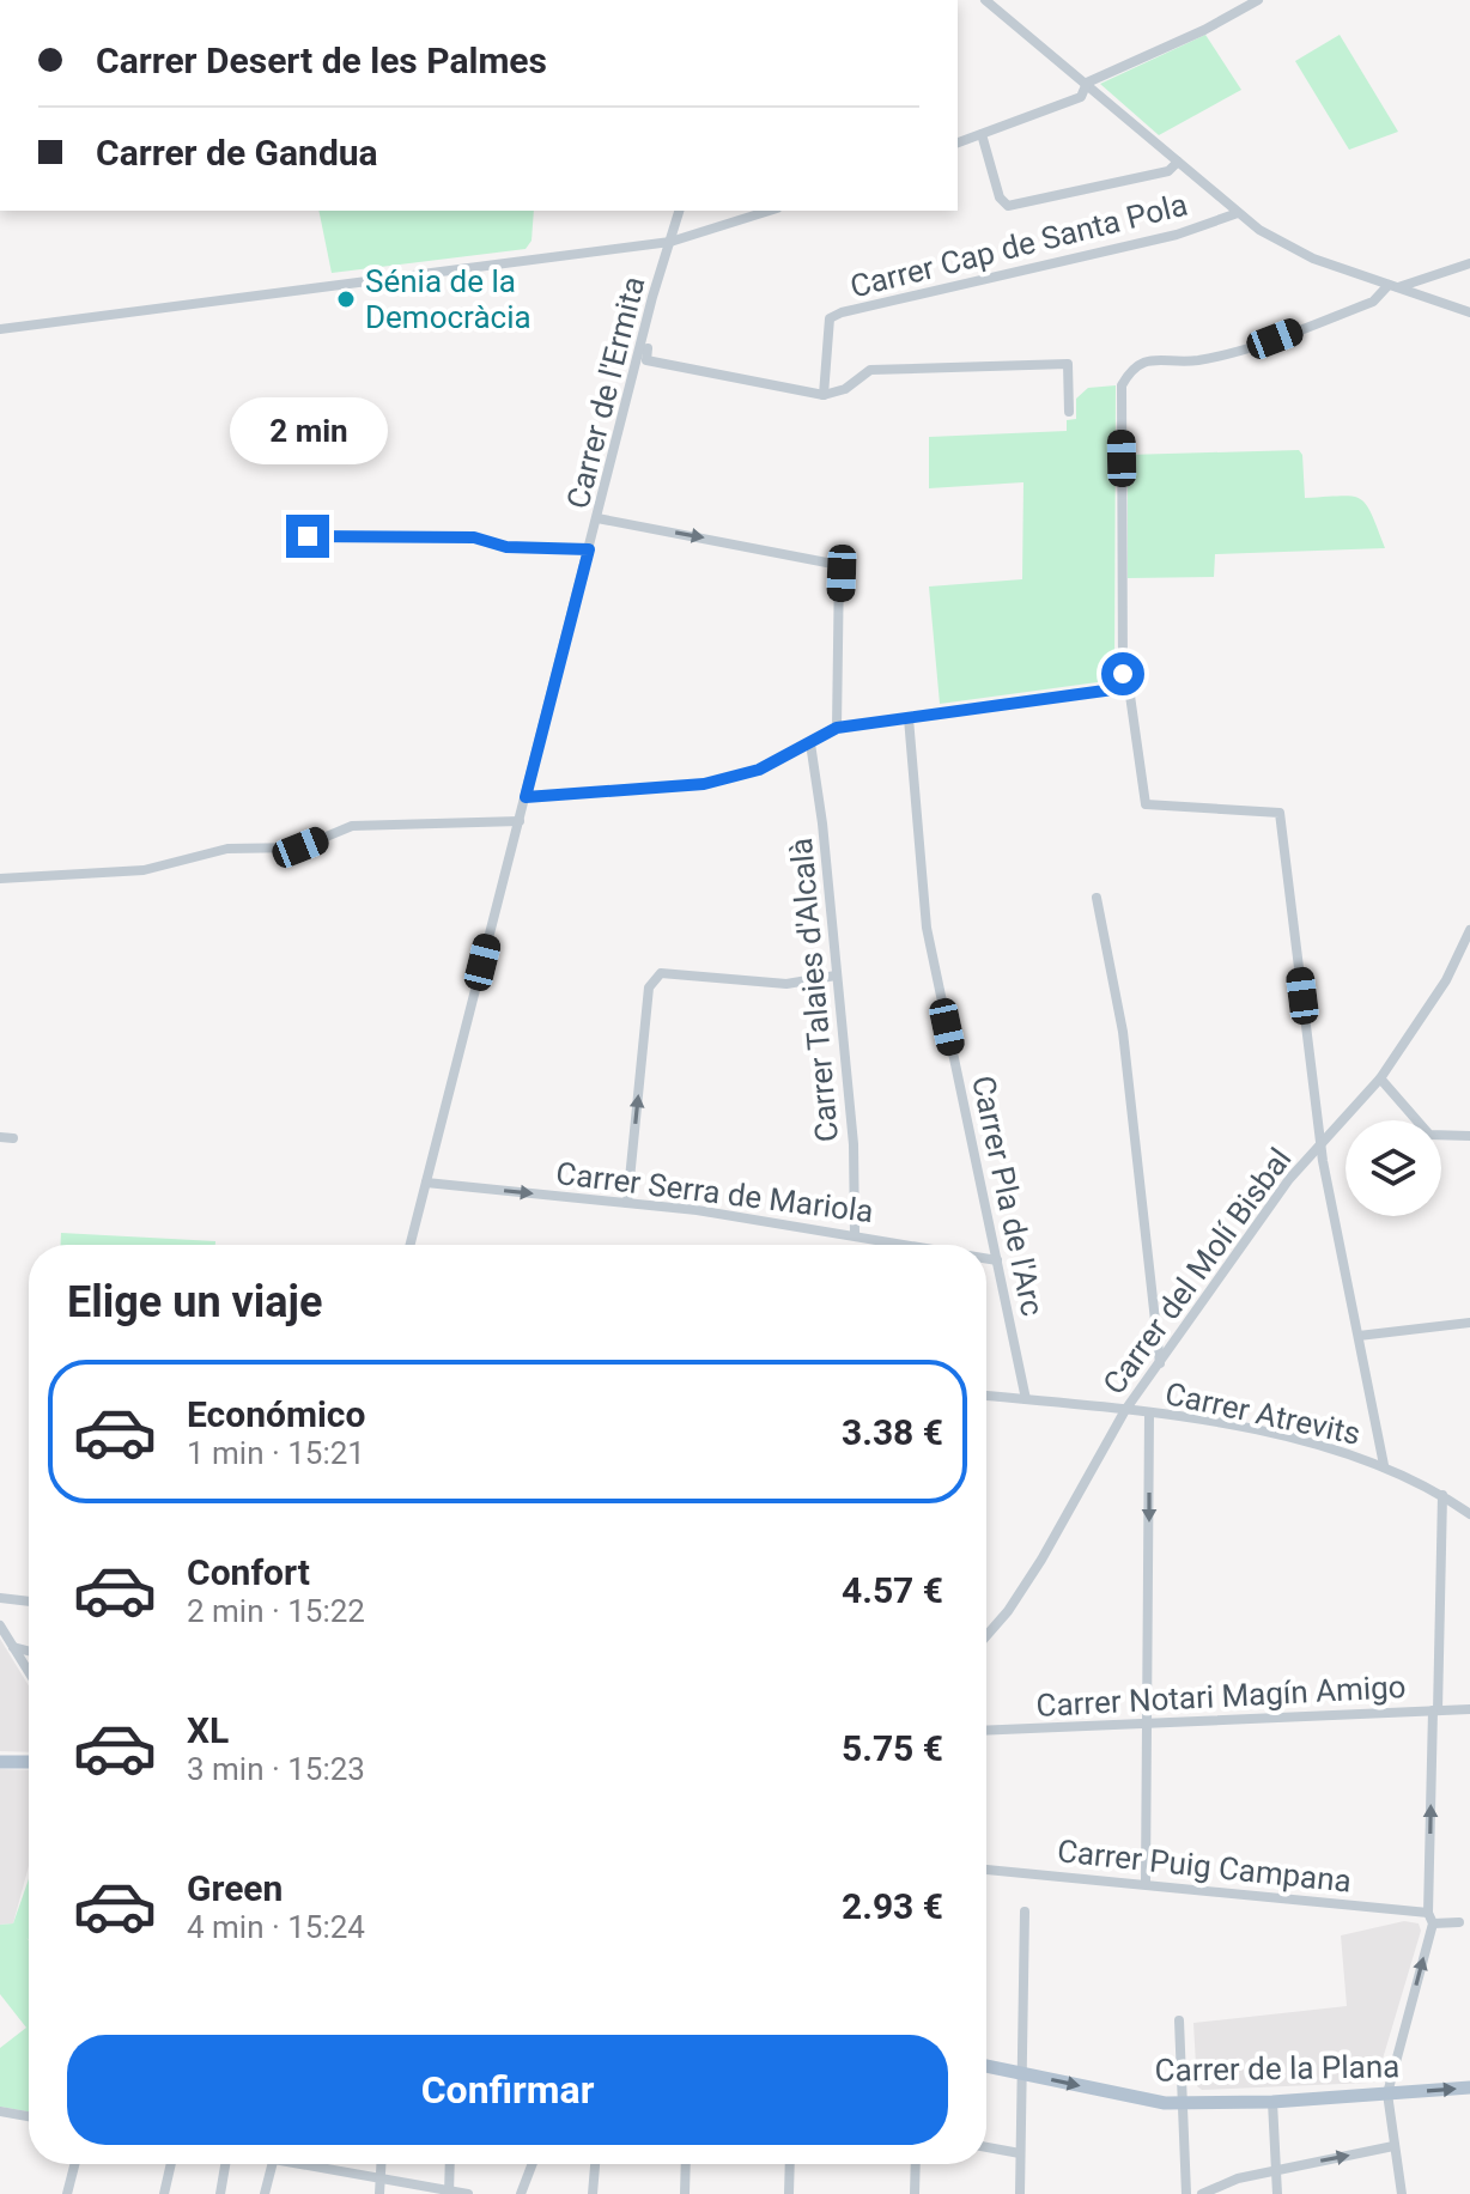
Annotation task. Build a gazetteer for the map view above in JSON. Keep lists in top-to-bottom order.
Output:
{
  "streets": {
    "main road": ["Carrer de la Plana"],
    "street": [
      "Carrer Cap de Santa Pola",
      "Carrer de l'Ermita",
      "Carrer Talaies d'Alcalà",
      "Carrer Serra de Mariola",
      "Carrer Pla de l'Arc",
      "Carrer del Molí Bisbal",
      "Carrer Atrevits",
      "Carrer Notari Magín Amigo",
      "Carrer Puig Campana"
    ]
  },
  "crossings": [
    ["Carrer de l'Ermita", "Carrer Serra de Mariola"],
    ["Carrer Talaies d'Alcalà", "Carrer Serra de Mariola"],
    ["Carrer Serra de Mariola", "Carrer Pla de l'Arc"],
    ["Carrer Pla de l'Arc", "Carrer Atrevits"],
    ["Carrer del Molí Bisbal", "Carrer Atrevits"]
  ],
  "one_way": ["Carrer Serra de Mariola", "Carrer de la Plana"],
  "places": ["Sénia de la Democràcia"],
  "page": {
    "banner": ["Carrer Desert de les Palmes", "Carrer de Gandua"],
    "bubble": "2 min",
    "heading": "Elige un viaje",
    "list": [
      {
        "name": "Económico",
        "note": "1 min · 15:21",
        "value": "3.38 €"
      },
      {
        "name": "Confort",
        "note": "2 min · 15:22",
        "value": "4.57 €"
      },
      {
        "name": "XL",
        "note": "3 min · 15:23",
        "value": "5.75 €"
      },
      {
        "name": "Green",
        "note": "4 min · 15:24",
        "value": "2.93 €"
      }
    ],
    "buttons": "Confirmar"
  }
}
